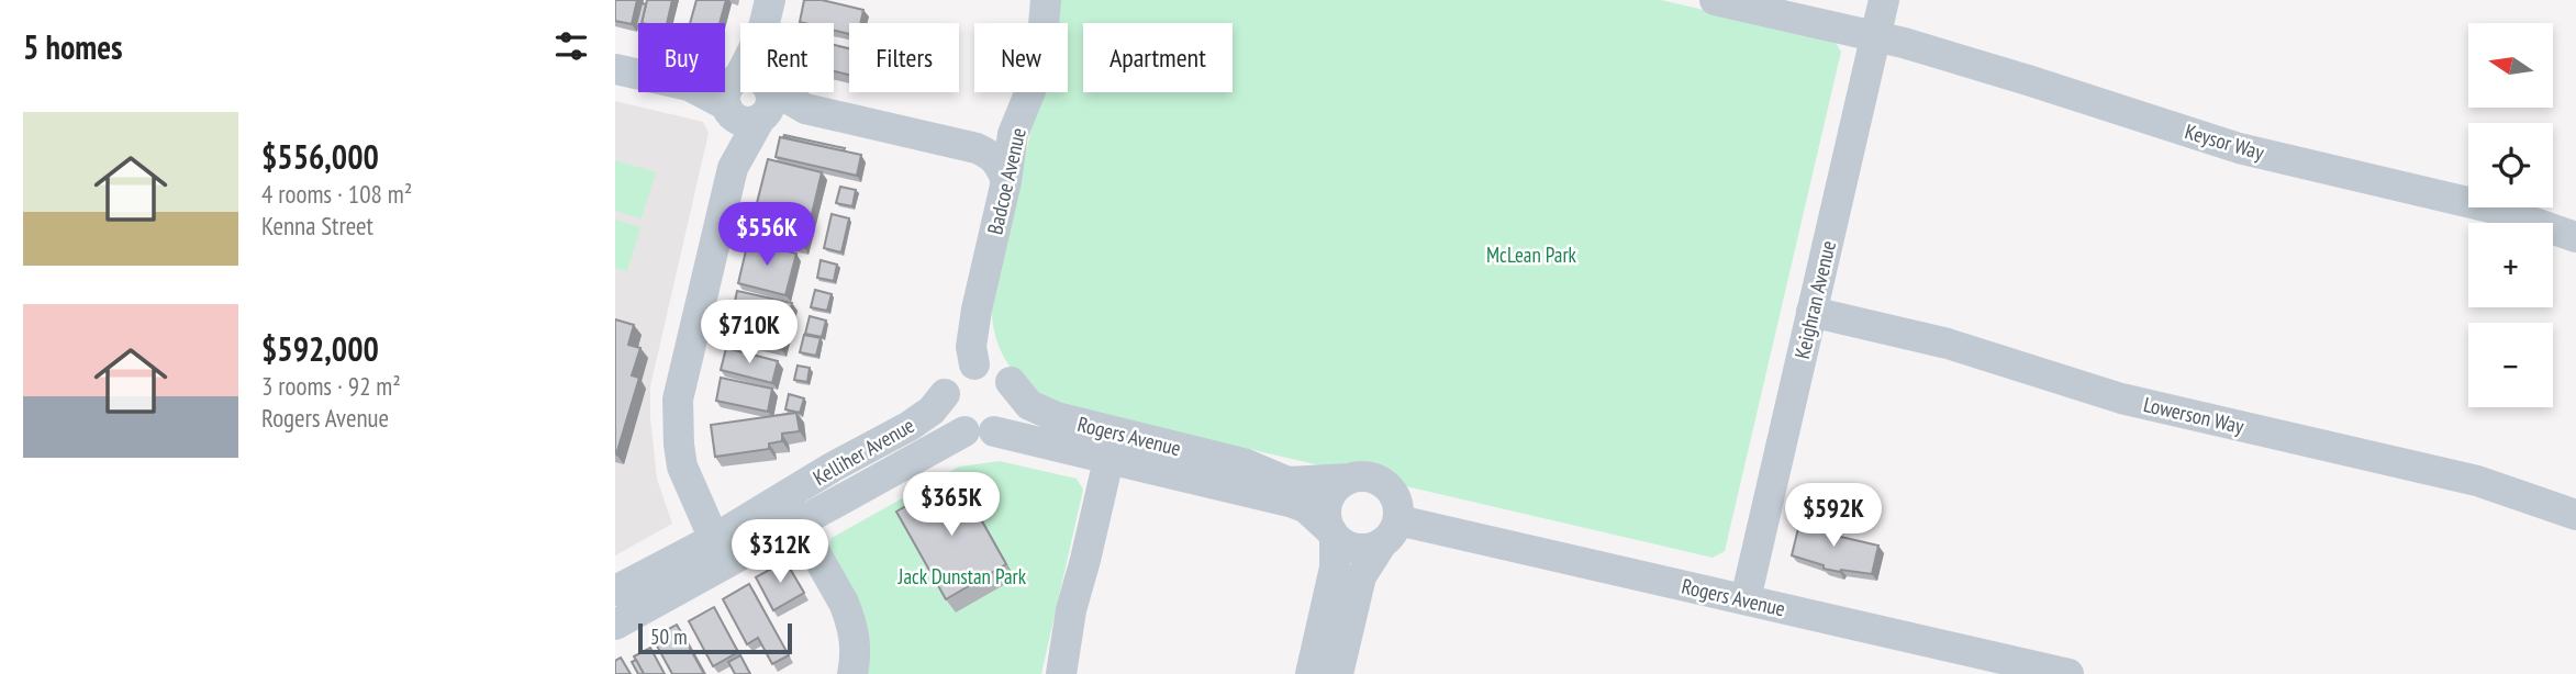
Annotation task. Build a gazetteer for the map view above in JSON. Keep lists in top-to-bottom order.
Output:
{
  "streets": {
    "street": [
      "Keysor Way",
      "Badcoe Avenue",
      "Keighran Avenue",
      "Lowerson Way",
      "Rogers Avenue",
      "Kelliher Avenue"
    ]
  },
  "crossings": [
    ["Keysor Way", "Keighran Avenue"],
    ["Badcoe Avenue", "Rogers Avenue"],
    ["Badcoe Avenue", "Kelliher Avenue"],
    ["Keighran Avenue", "Lowerson Way"],
    ["Keighran Avenue", "Rogers Avenue"],
    ["Rogers Avenue", "Kelliher Avenue"]
  ],
  "parks": ["McLean Park", "Jack Dunstan Park"],
  "scale_bar": "50 m",
  "north": "left",
  "page": {
    "heading": "5 homes",
    "map_buttons": ["+", "−"],
    "chip": [
      "Buy",
      "Rent",
      "Filters",
      "New",
      "Apartment"
    ],
    "list": [
      {
        "name": "$556,000",
        "note": "4 rooms · 108 m² · Kenna Street"
      },
      {
        "name": "$592,000",
        "note": "3 rooms · 92 m² · Rogers Avenue"
      }
    ],
    "price": [
      "$556K",
      "$710K",
      "$365K",
      "$592K",
      "$312K"
    ],
    "scale": "50 m"
  }
}
